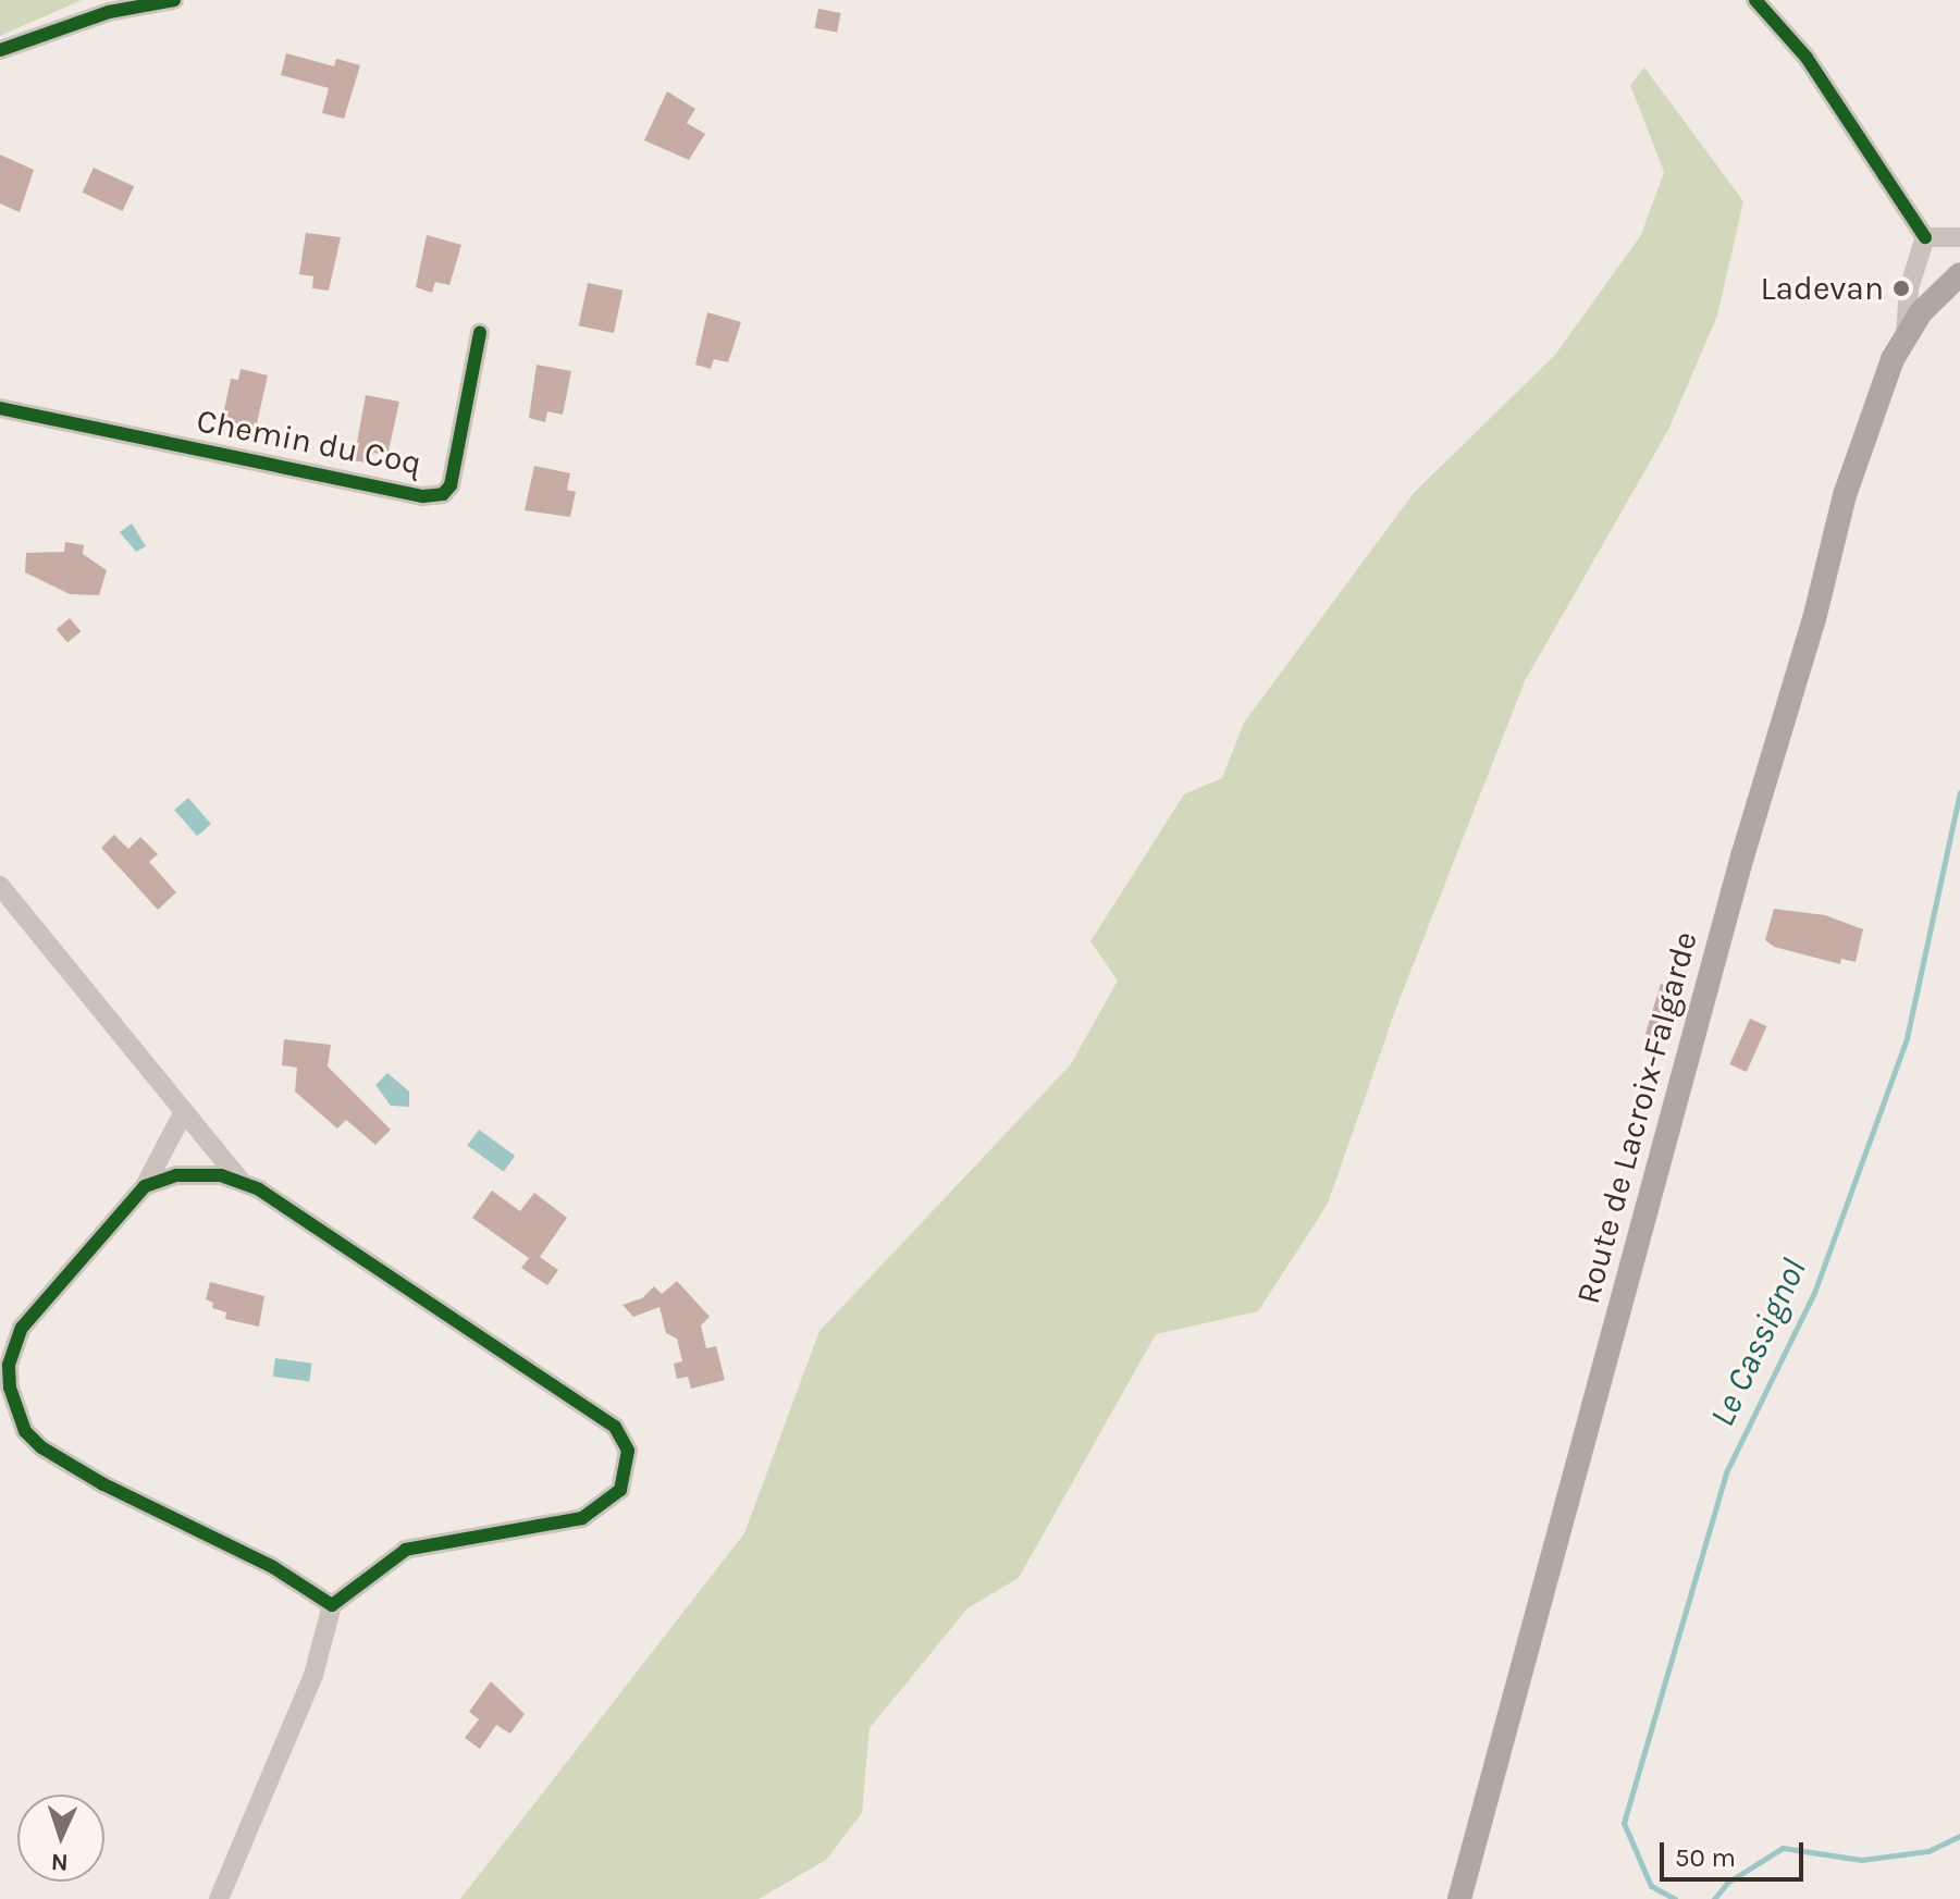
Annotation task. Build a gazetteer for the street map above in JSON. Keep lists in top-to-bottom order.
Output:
{
  "streets": {
    "main road": ["Route de Lacroix-Falgarde"],
    "street": ["Chemin du Coq"]
  },
  "water": ["Le Cassignol"],
  "places": ["Ladevan"],
  "scale_bar": "50 m",
  "north": "bottom"
}
